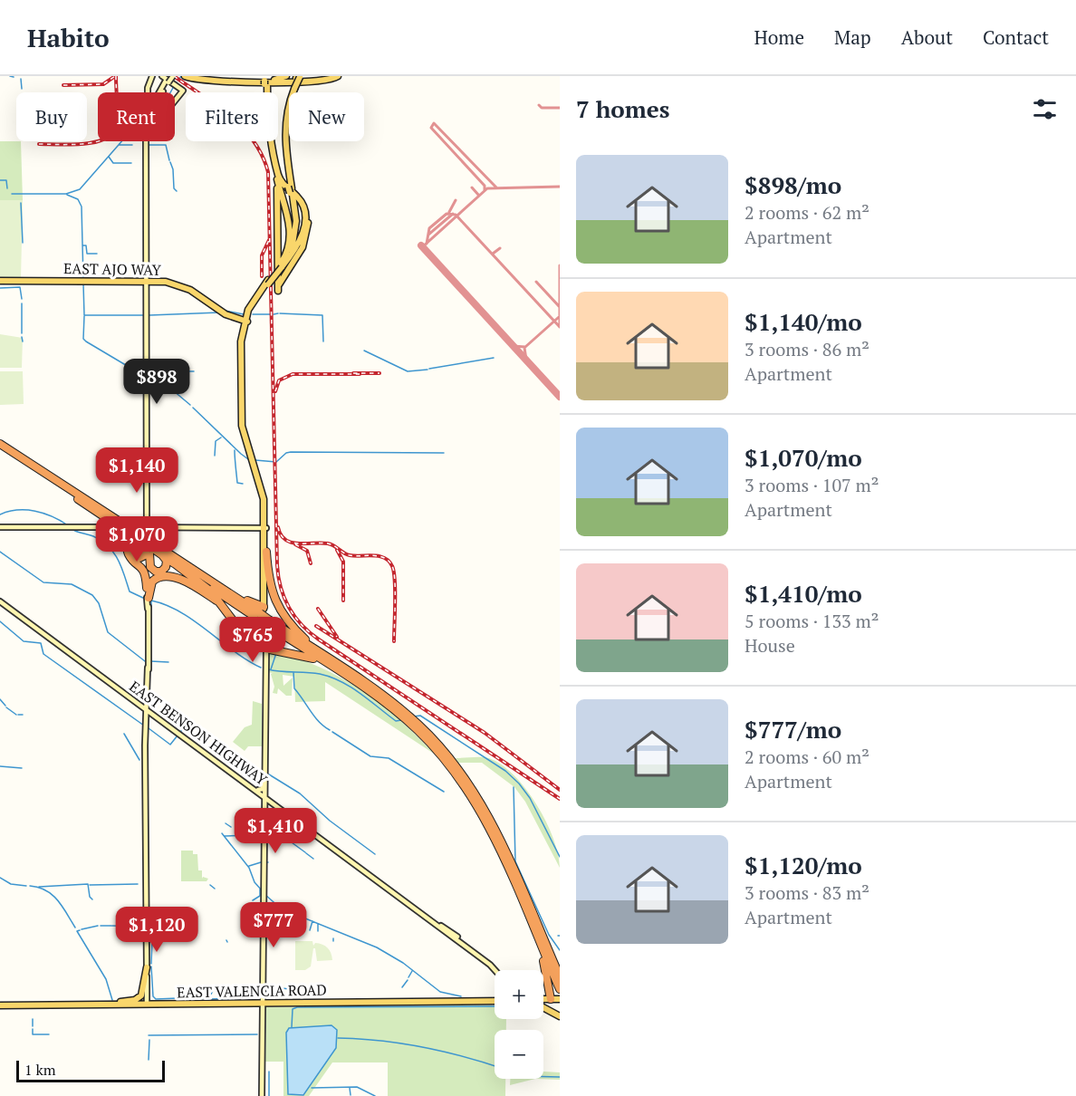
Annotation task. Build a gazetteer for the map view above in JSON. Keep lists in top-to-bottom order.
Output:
{
  "streets": {
    "main road": ["EAST AJO WAY", "EAST BENSON HIGHWAY", "EAST VALENCIA ROAD"]
  },
  "scale_bar": "1 km",
  "page": {
    "header": "Habito",
    "nav": [
      "Home",
      "Map",
      "About",
      "Contact"
    ],
    "heading": "7 homes",
    "chip": [
      "Buy",
      "Rent",
      "Filters",
      "New"
    ],
    "list": [
      {
        "name": "$898/mo",
        "note": "2 rooms · 62 m² · Apartment"
      },
      {
        "name": "$1,140/mo",
        "note": "3 rooms · 86 m² · Apartment"
      },
      {
        "name": "$1,070/mo",
        "note": "3 rooms · 107 m² · Apartment"
      },
      {
        "name": "$1,410/mo",
        "note": "5 rooms · 133 m² · House"
      },
      {
        "name": "$777/mo",
        "note": "2 rooms · 60 m² · Apartment"
      },
      {
        "name": "$1,120/mo",
        "note": "3 rooms · 83 m² · Apartment"
      }
    ],
    "price": [
      "$898",
      "$1,140",
      "$1,070",
      "$765",
      "$1,410",
      "$777",
      "$1,120"
    ],
    "map_buttons": ["+", "−"],
    "scale": "1 km"
  }
}
